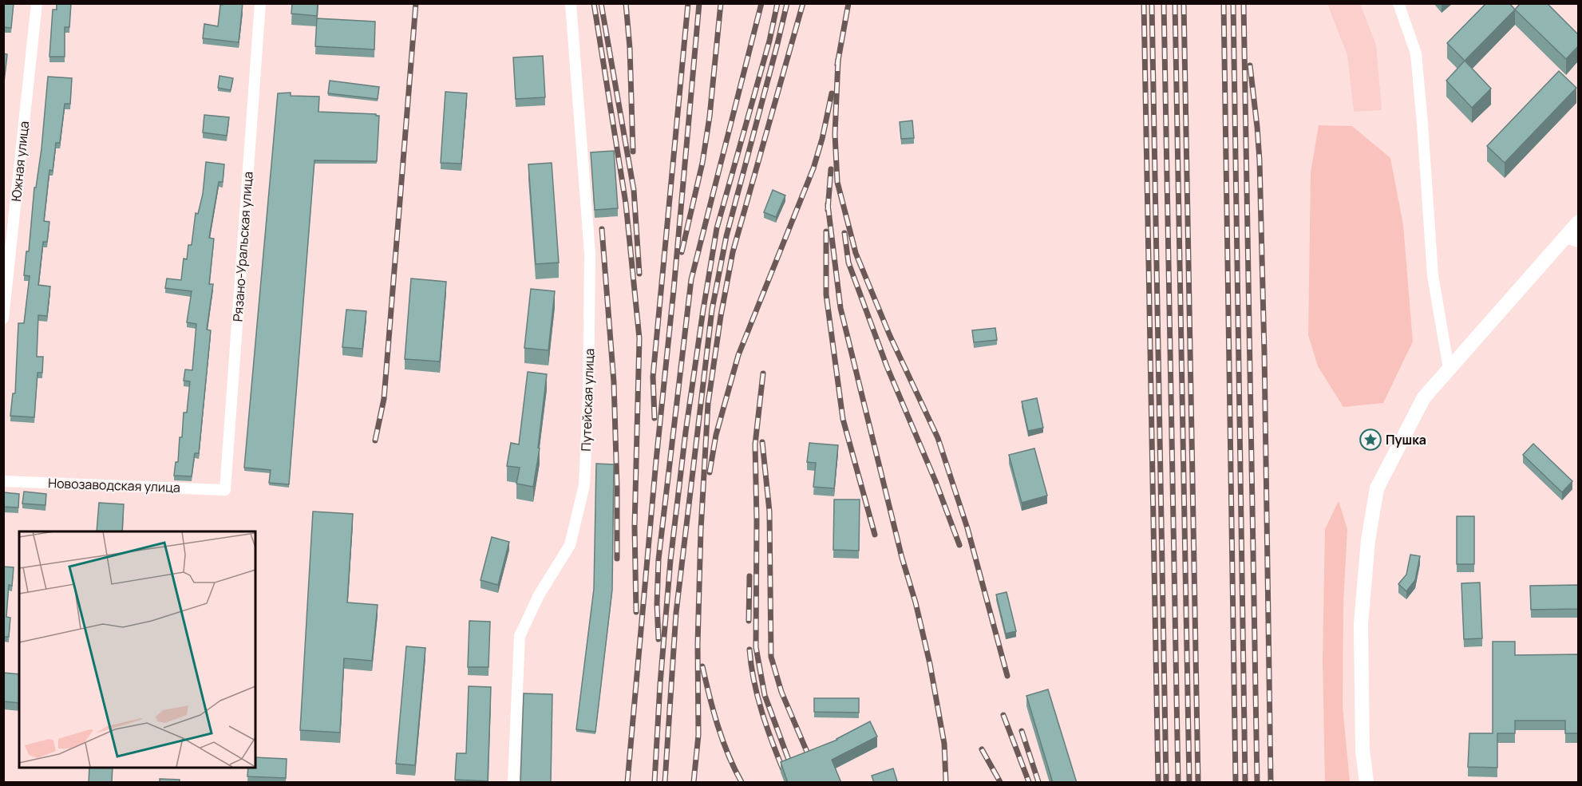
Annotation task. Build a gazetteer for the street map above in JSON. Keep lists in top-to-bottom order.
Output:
{
  "streets": {
    "street": [
      "Южная улица",
      "Рязано-Уральская улица",
      "Путейская улица",
      "Новозаводская улица"
    ]
  },
  "crossings": [
    ["Рязано-Уральская улица", "Новозаводская улица"]
  ],
  "places": {
    "place": ["Пушка"]
  }
}
